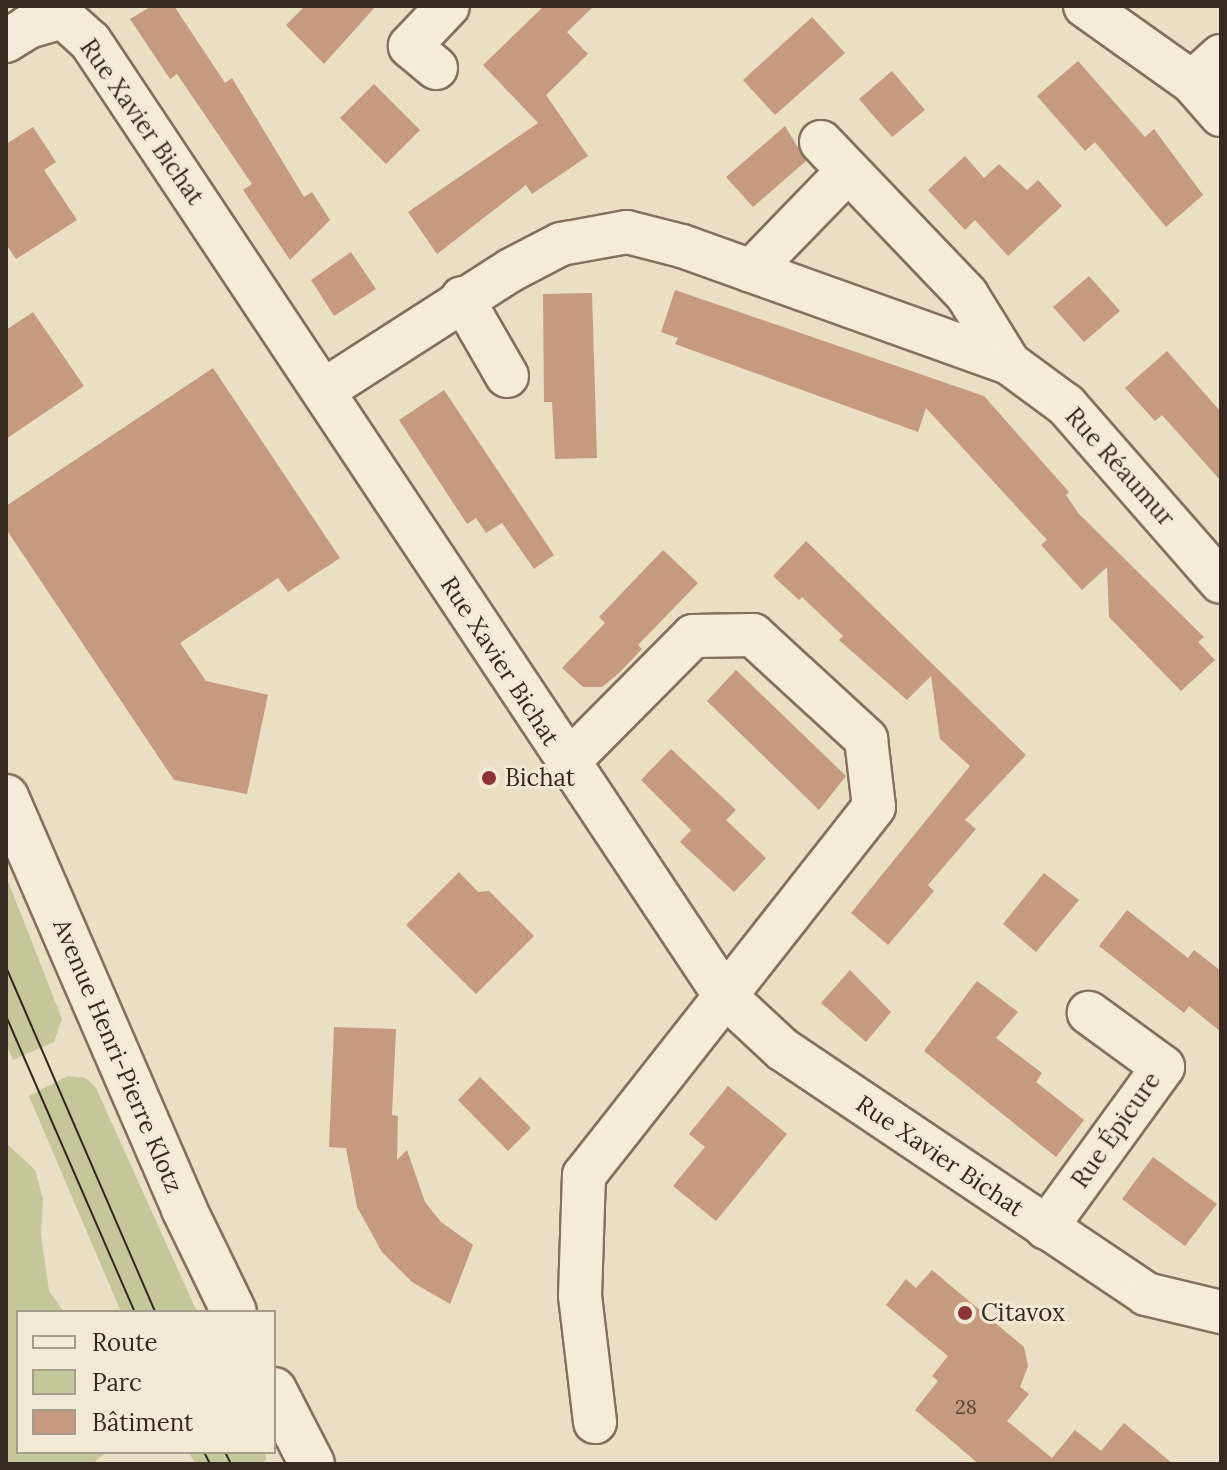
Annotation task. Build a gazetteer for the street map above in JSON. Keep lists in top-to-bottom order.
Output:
{
  "streets": {
    "street": [
      "Rue Xavier Bichat",
      "Rue Réaumur",
      "Avenue Henri-Pierre Klotz",
      "Rue Épicure"
    ]
  },
  "crossings": [
    ["Rue Xavier Bichat", "Rue Réaumur"],
    ["Rue Xavier Bichat", "Rue Épicure"]
  ],
  "places": ["Bichat", "Citavox"],
  "house_numbers": ["28"],
  "legend": ["Route", "Parc", "Bâtiment"]
}
